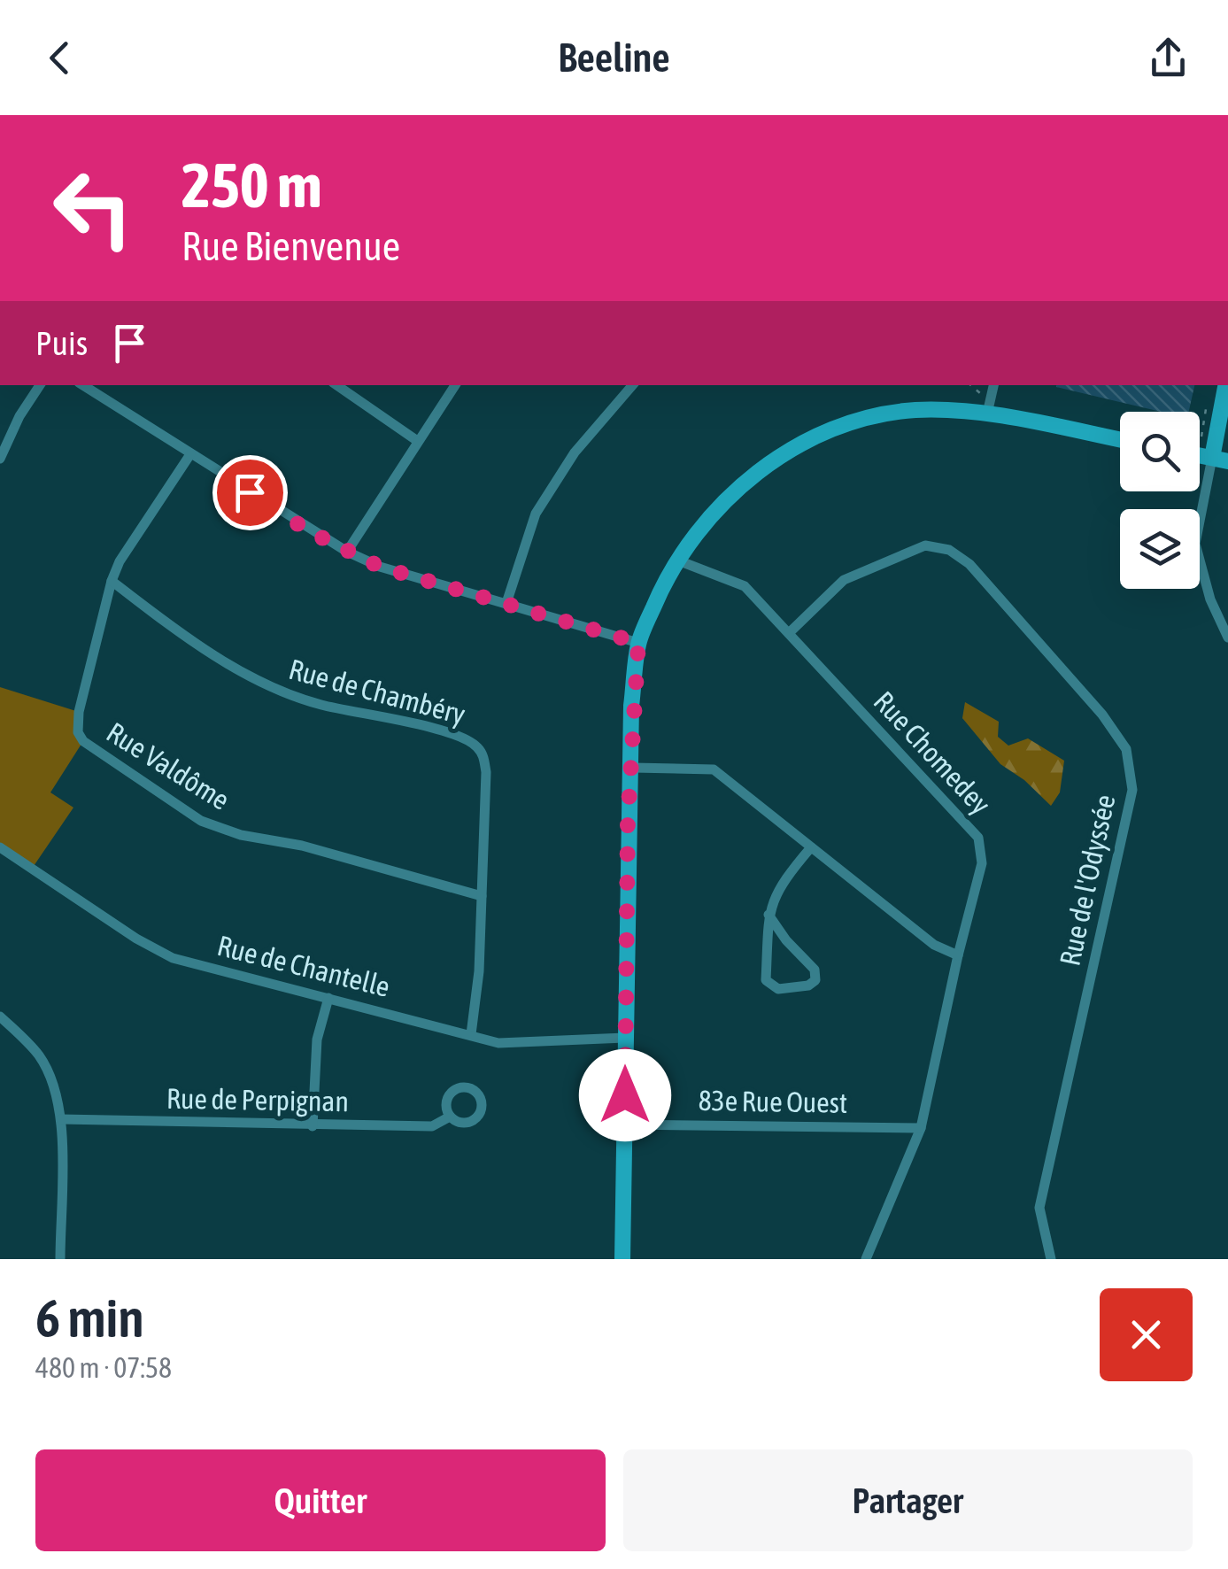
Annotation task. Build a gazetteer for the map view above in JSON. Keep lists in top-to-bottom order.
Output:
{
  "streets": {
    "street": [
      "Rue de Chambéry",
      "Rue Chomedey",
      "Rue Valdôme",
      "Rue de l'Odyssée",
      "Rue de Chantelle",
      "Rue de Perpignan",
      "83e Rue Ouest"
    ]
  },
  "crossings": [
    ["Rue de Chambéry", "Rue Valdôme"],
    ["Rue de Chambéry", "Rue de Chantelle"],
    ["Rue Chomedey", "Rue de l'Odyssée"],
    ["Rue Chomedey", "83e Rue Ouest"]
  ],
  "page": {
    "header": "Beeline",
    "turn": ["250 m", "Rue Bienvenue"],
    "then": "Puis",
    "heading": ["6 min", "480 m · 07:58"],
    "buttons": ["Quitter", "Partager"]
  }
}
